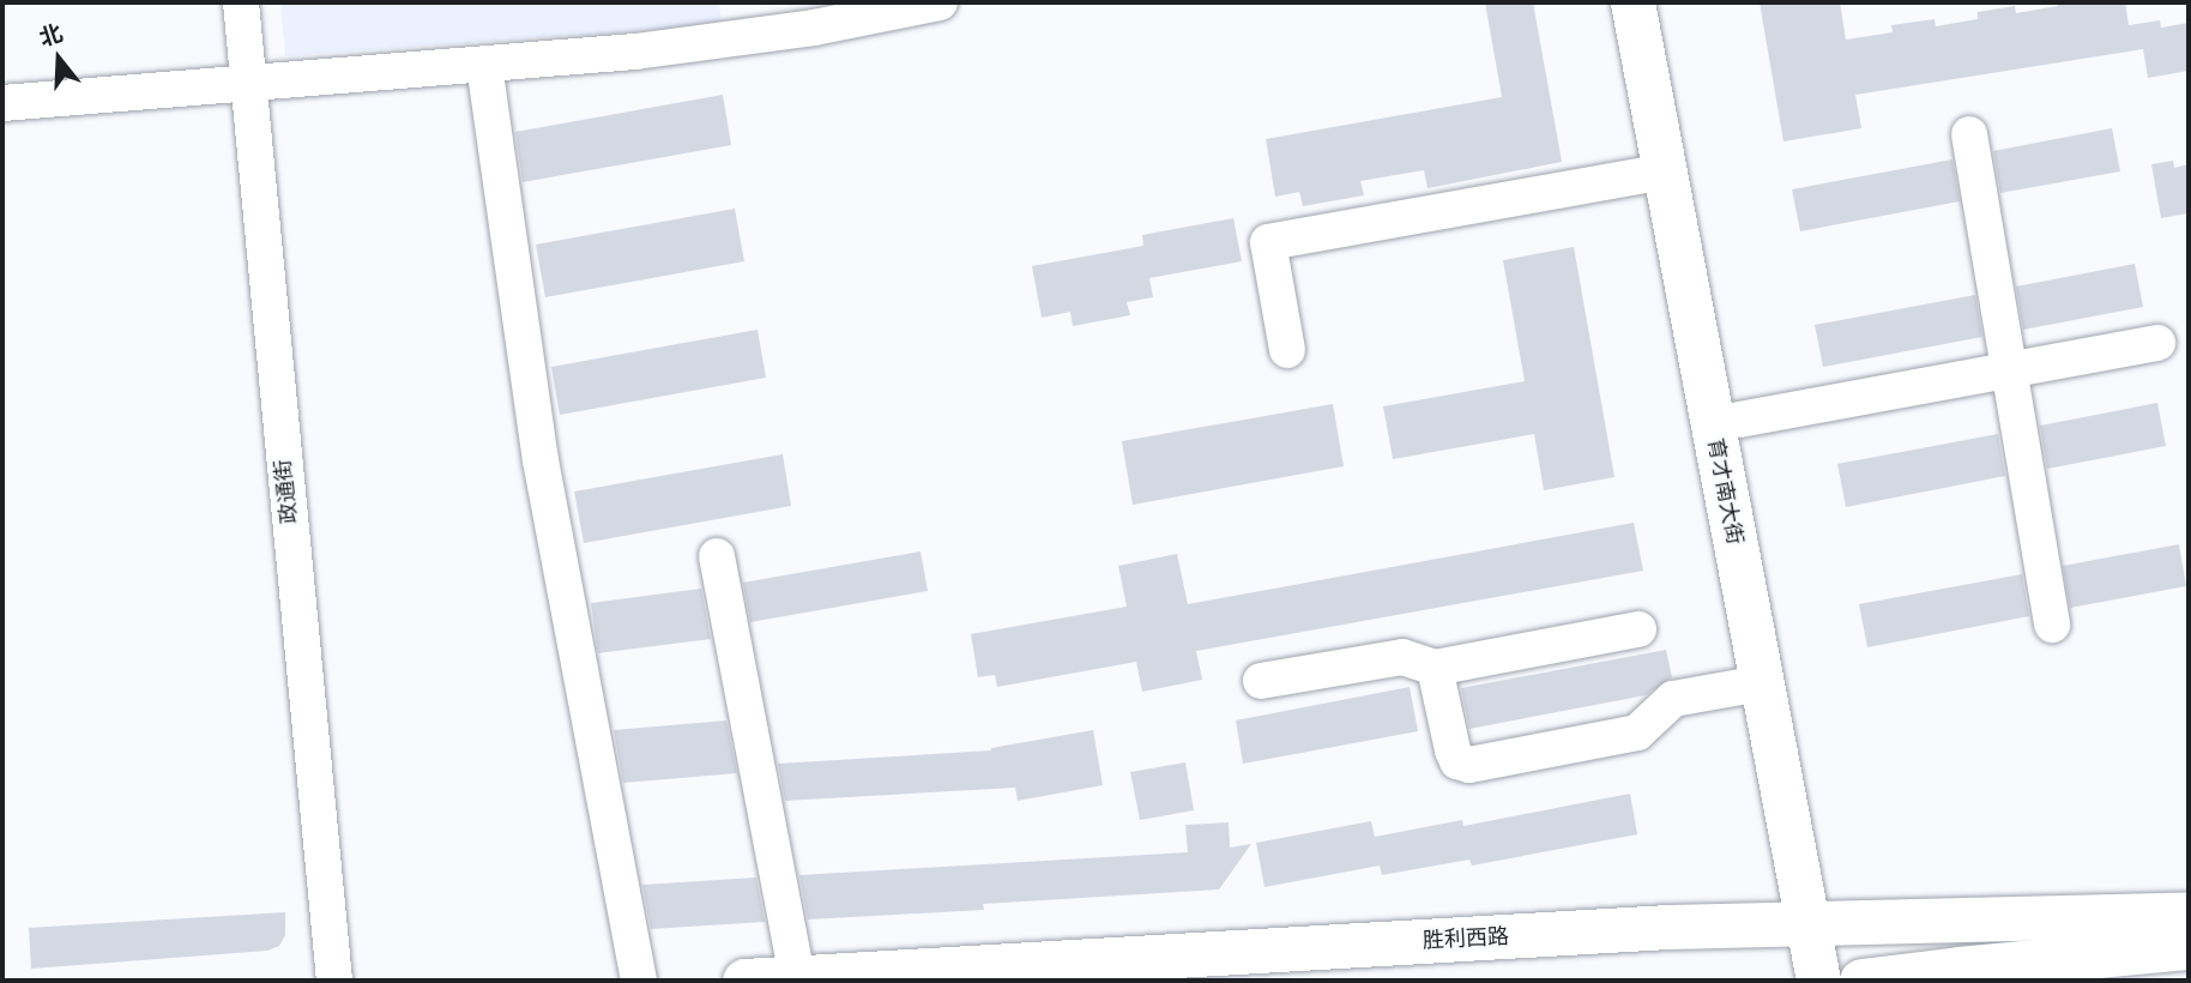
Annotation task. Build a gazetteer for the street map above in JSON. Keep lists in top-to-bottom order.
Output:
{
  "streets": {
    "main road": ["育才南大街", "胜利西路"],
    "street": ["政通街"]
  },
  "crossings": [
    ["育才南大街", "胜利西路"]
  ],
  "north": "top"
}
